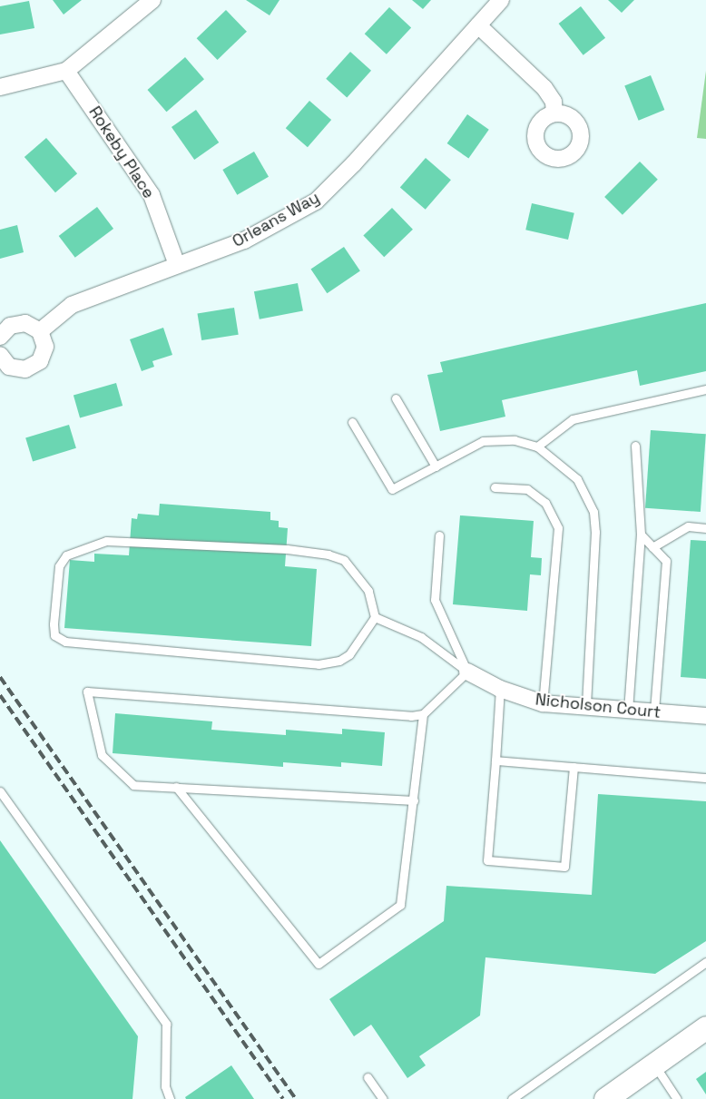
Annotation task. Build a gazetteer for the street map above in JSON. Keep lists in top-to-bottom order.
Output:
{
  "streets": {
    "street": ["Rokeby Place", "Orleans Way", "Nicholson Court"]
  },
  "crossings": [
    ["Rokeby Place", "Orleans Way"]
  ]
}
